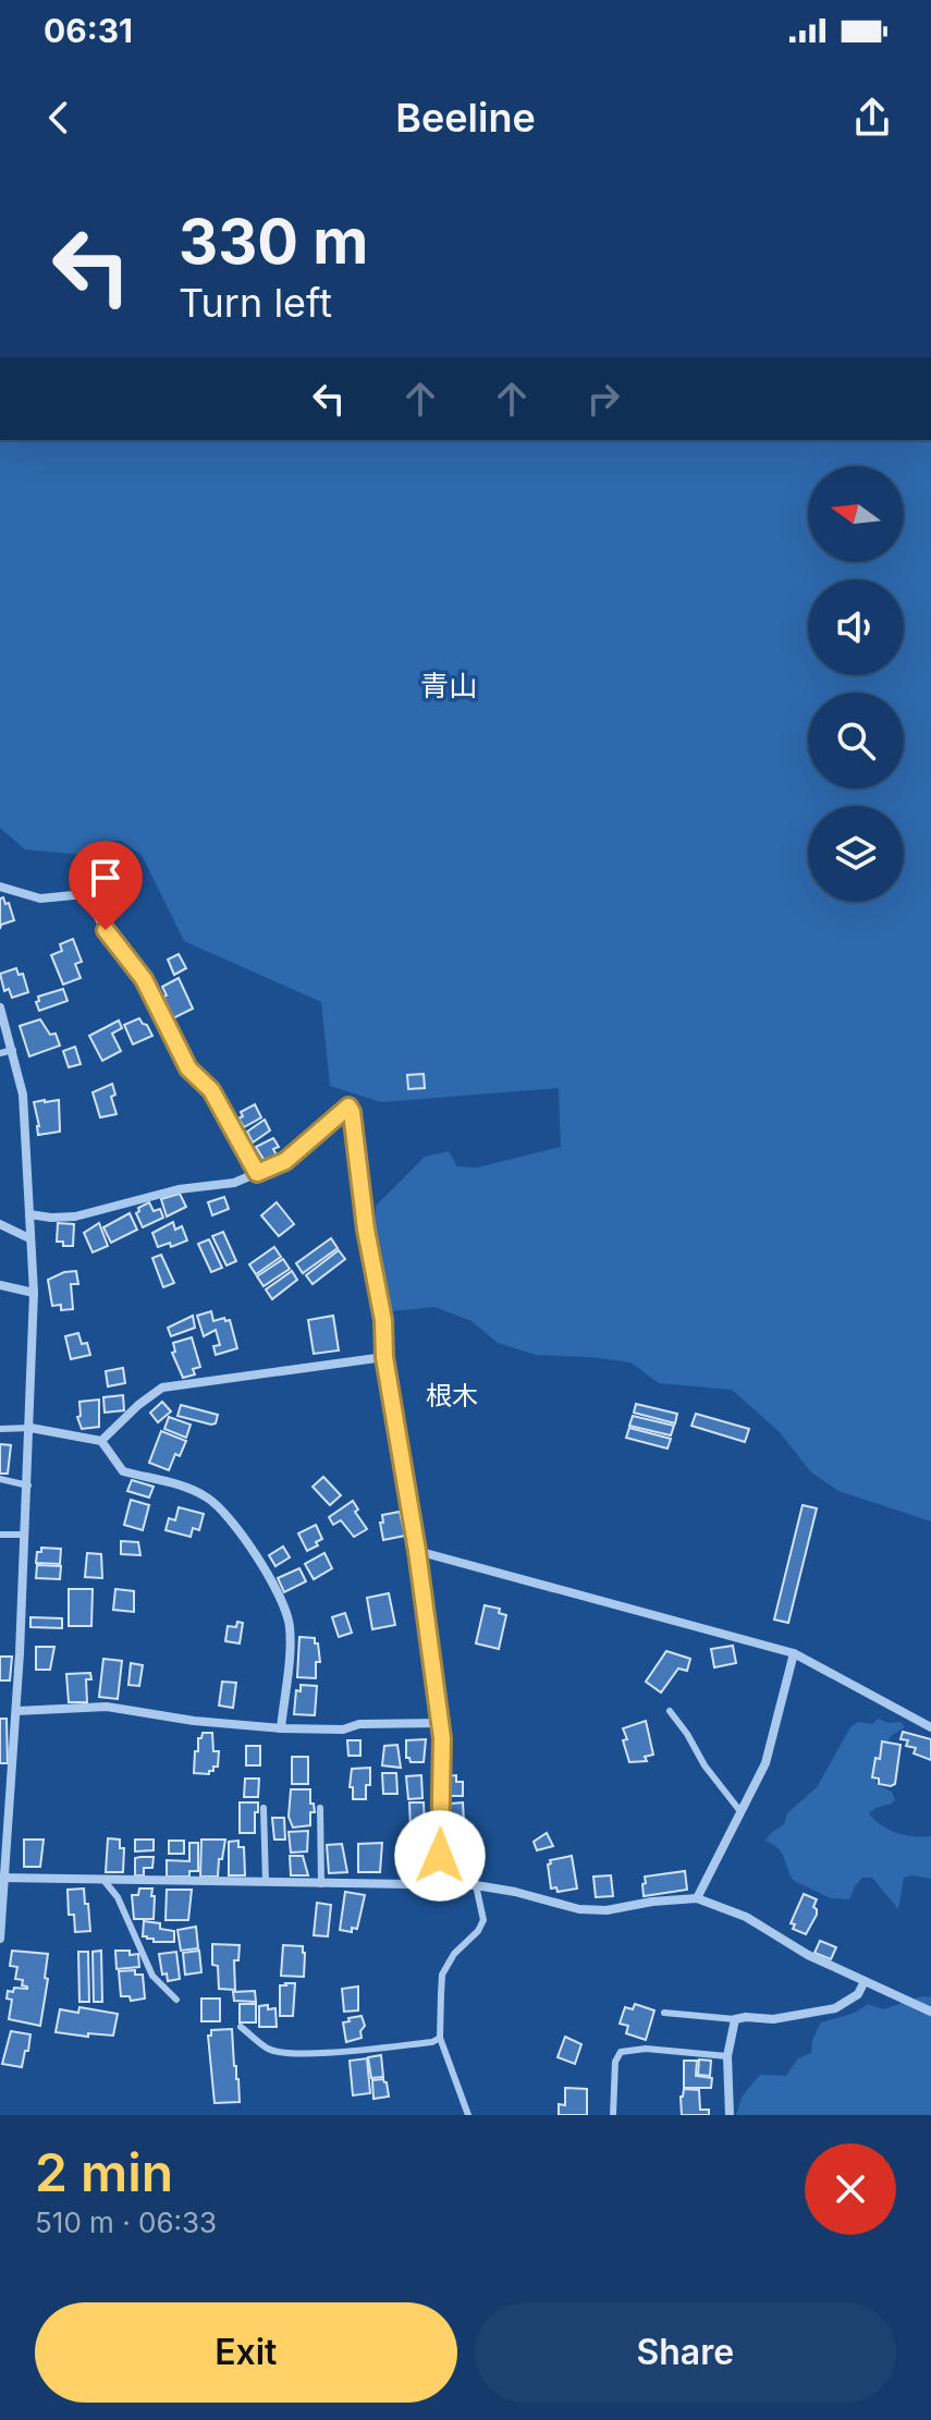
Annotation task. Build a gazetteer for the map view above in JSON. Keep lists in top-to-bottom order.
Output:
{
  "districts": ["青山", "根木"],
  "north": "left",
  "page": {
    "status": "06:31",
    "header": "Beeline",
    "turn": ["330 m", "Turn left"],
    "heading": ["2 min", "510 m · 06:33"],
    "buttons": ["Exit", "Share"]
  }
}
